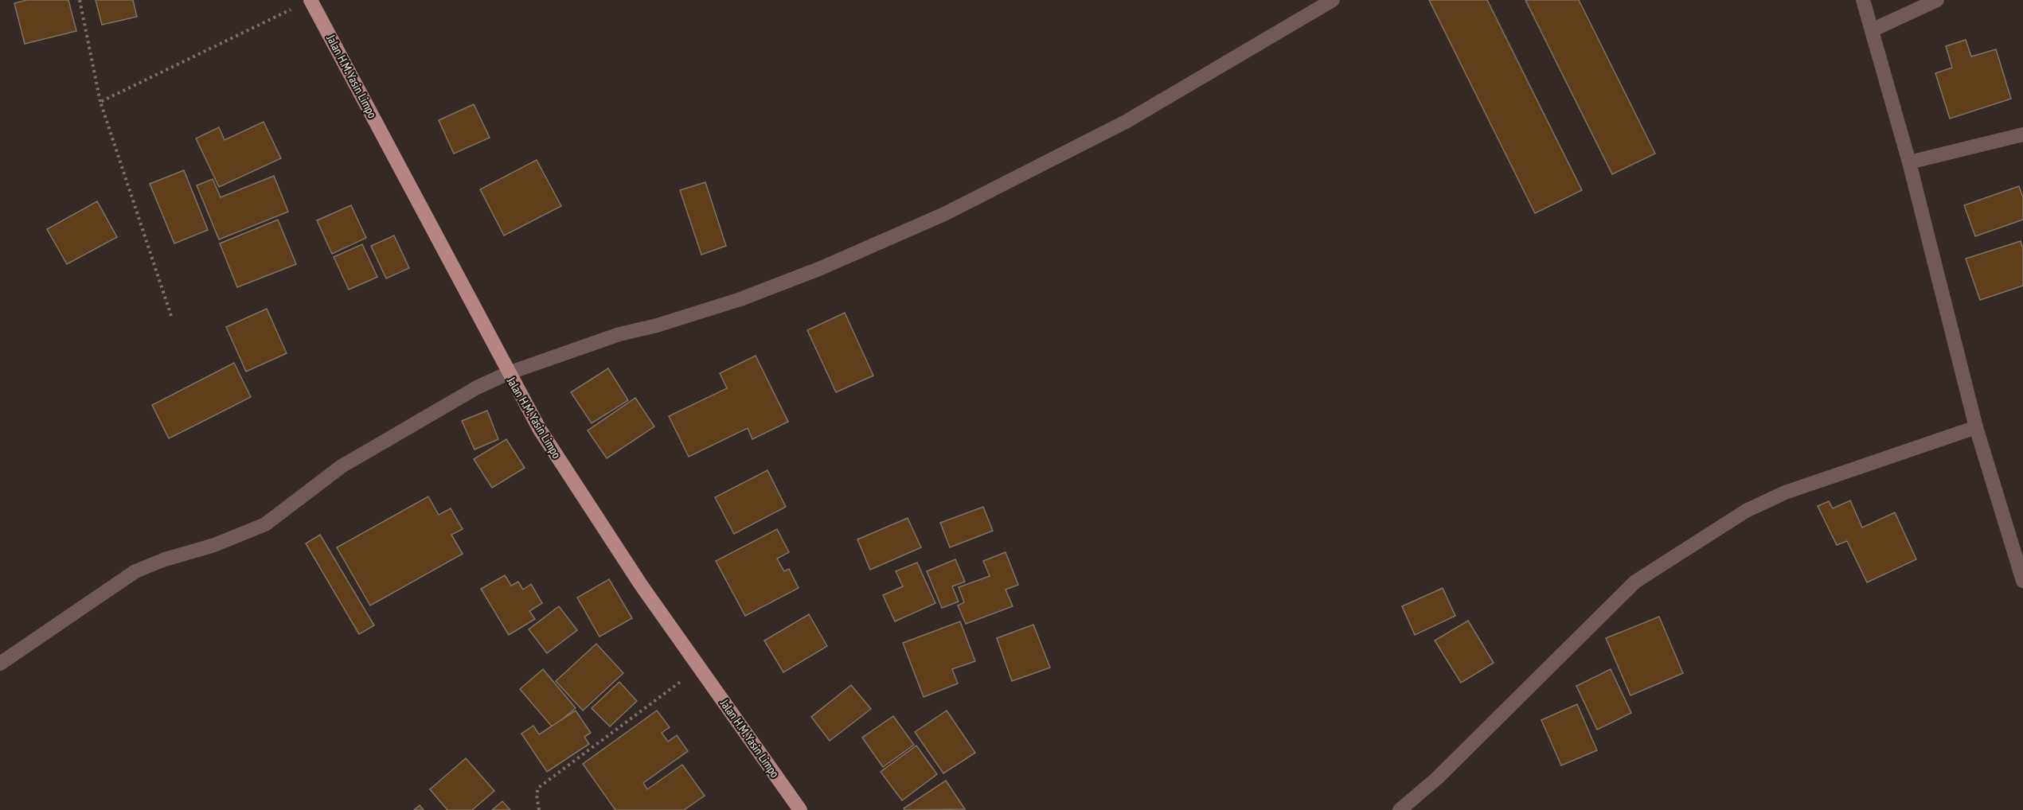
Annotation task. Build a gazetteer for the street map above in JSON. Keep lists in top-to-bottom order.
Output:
{
  "streets": {
    "main road": ["Jalan H.M. Yasin Limpo"]
  }
}
